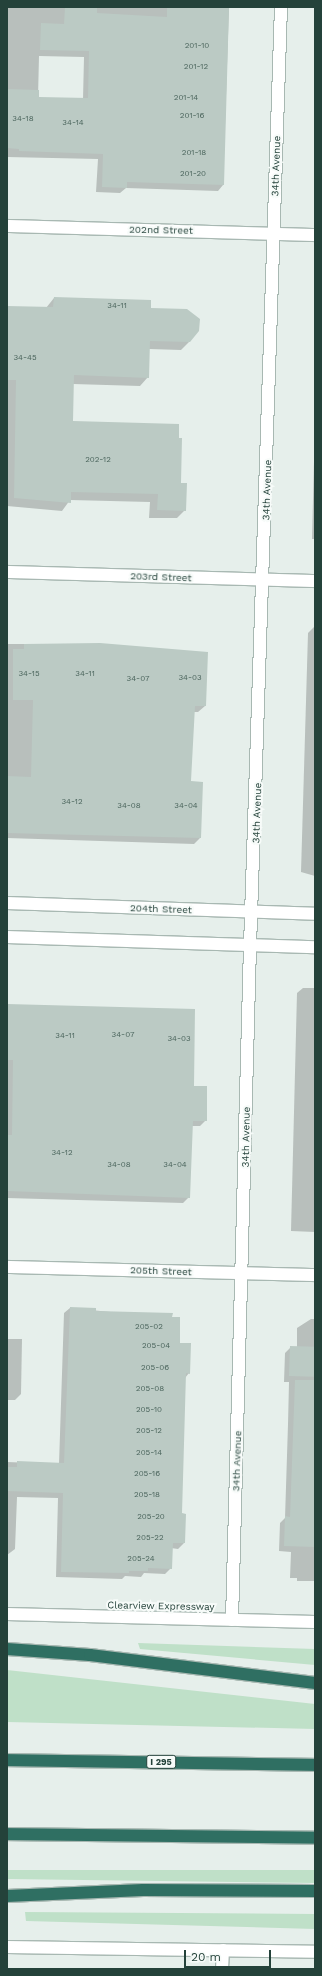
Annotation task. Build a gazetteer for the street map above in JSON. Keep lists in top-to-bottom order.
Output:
{
  "streets": {
    "highway": ["I 295"],
    "street": [
      "34th Avenue",
      "202nd Street",
      "203rd Street",
      "204th Street",
      "205th Street",
      "Clearview Expressway"
    ]
  },
  "crossings": [
    ["34th Avenue", "202nd Street"],
    ["34th Avenue", "203rd Street"],
    ["34th Avenue", "204th Street"],
    ["34th Avenue", "205th Street"],
    ["34th Avenue", "Clearview Expressway"]
  ],
  "house_numbers": [
    "201-10",
    "201-12",
    "201-14",
    "201-16",
    "34-18",
    "34-14",
    "201-18",
    "201-20",
    "34-11",
    "34-45",
    "202-12",
    "34-15",
    "34-11",
    "34-03",
    "34-07",
    "34-12",
    "34-08",
    "34-04",
    "34-07",
    "34-11",
    "34-03",
    "34-12",
    "34-08",
    "34-04",
    "205-02",
    "205-04",
    "205-06",
    "205-08",
    "205-10",
    "205-12",
    "205-14",
    "205-16",
    "205-18",
    "205-20",
    "205-22",
    "205-24"
  ],
  "scale_bar": "20 m"
}
